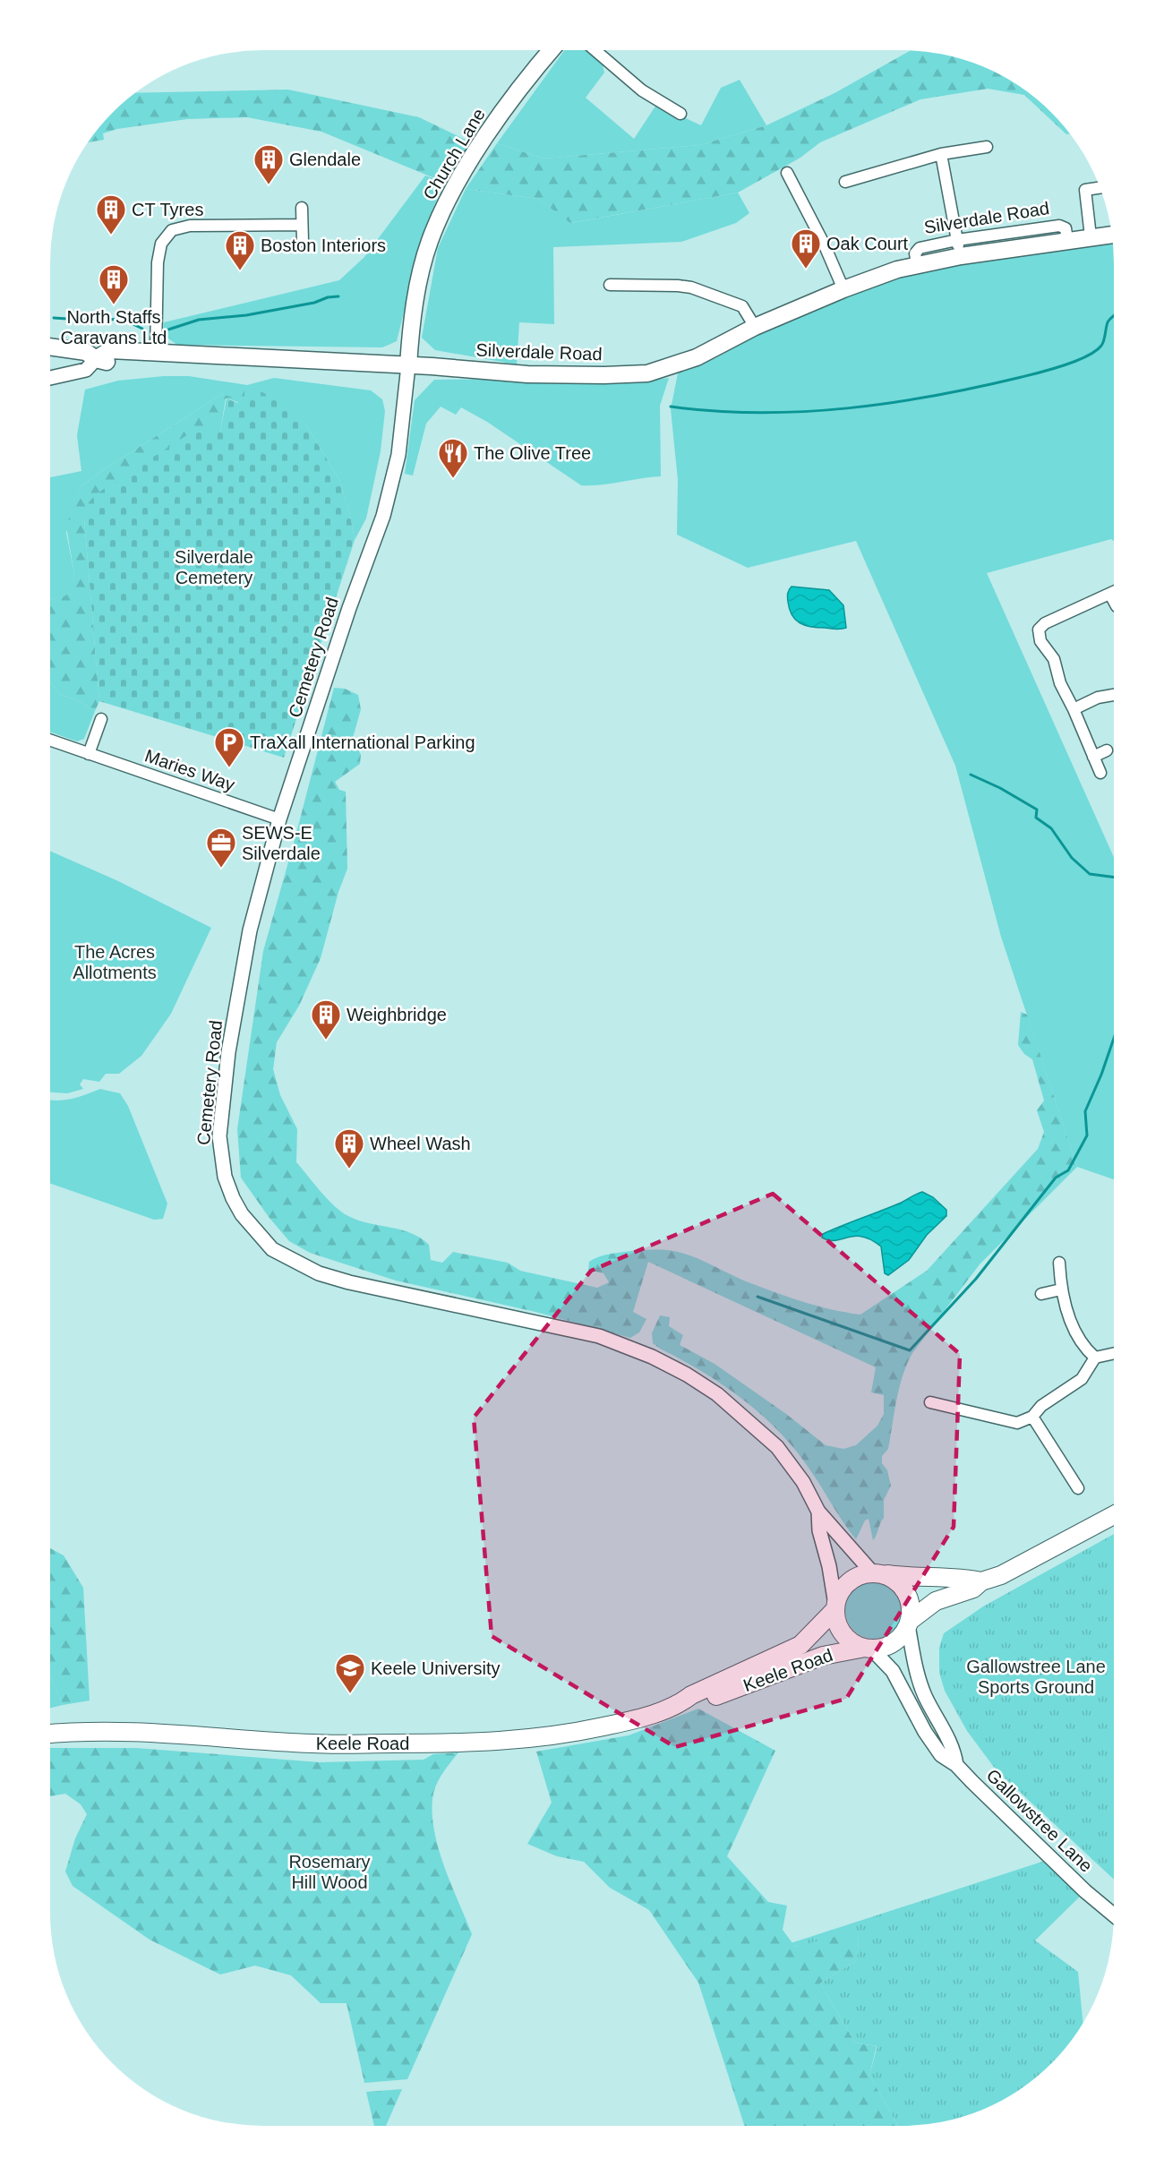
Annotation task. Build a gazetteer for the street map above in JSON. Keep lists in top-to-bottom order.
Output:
{
  "streets": {
    "main road": ["Church Lane", "Silverdale Road", "Keele Road"],
    "street": ["Cemetery Road", "Maries Way", "Gallowstree Lane"]
  },
  "crossings": [
    ["Church Lane", "Silverdale Road"],
    ["Church Lane", "Cemetery Road"],
    ["Silverdale Road", "Cemetery Road"],
    ["Cemetery Road", "Maries Way"],
    ["Cemetery Road", "Keele Road"],
    ["Cemetery Road", "Gallowstree Lane"],
    ["Keele Road", "Gallowstree Lane"]
  ],
  "parks": [
    "Silverdale Cemetery",
    "The Acres Allotments",
    "Gallowstree Lane Sports Ground",
    "Rosemary Hill Wood"
  ],
  "places": {
    "building": [
      "Glendale",
      "CT Tyres",
      "Oak Court",
      "Boston Interiors",
      "North Staffs Caravans Ltd",
      "Weighbridge",
      "Wheel Wash"
    ],
    "restaurant": ["The Olive Tree"],
    "parking": ["TraXall International Parking"],
    "office": ["SEWS-E Silverdale"],
    "school or university": ["Keele University"]
  }
}
